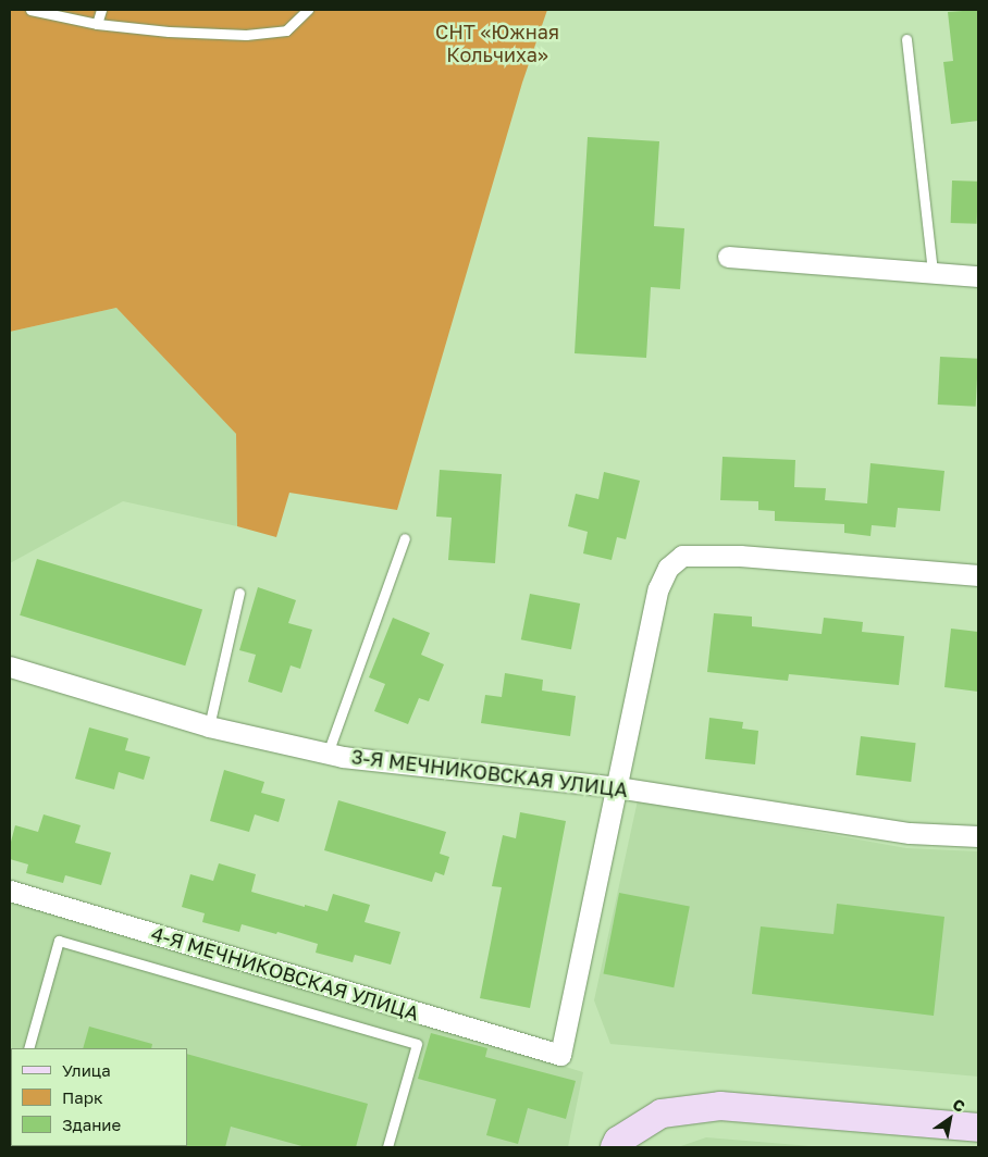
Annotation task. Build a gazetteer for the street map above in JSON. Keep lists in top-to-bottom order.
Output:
{
  "streets": {
    "street": ["3-Я МЕЧНИКОВСКАЯ УЛИЦА", "4-Я МЕЧНИКОВСКАЯ УЛИЦА"]
  },
  "crossings": [
    ["3-Я МЕЧНИКОВСКАЯ УЛИЦА", "4-Я МЕЧНИКОВСКАЯ УЛИЦА"]
  ],
  "parks": ["СНТ «Южная Кольчиха»"],
  "legend": ["Улица", "Парк", "Здание"],
  "north": "top right"
}
